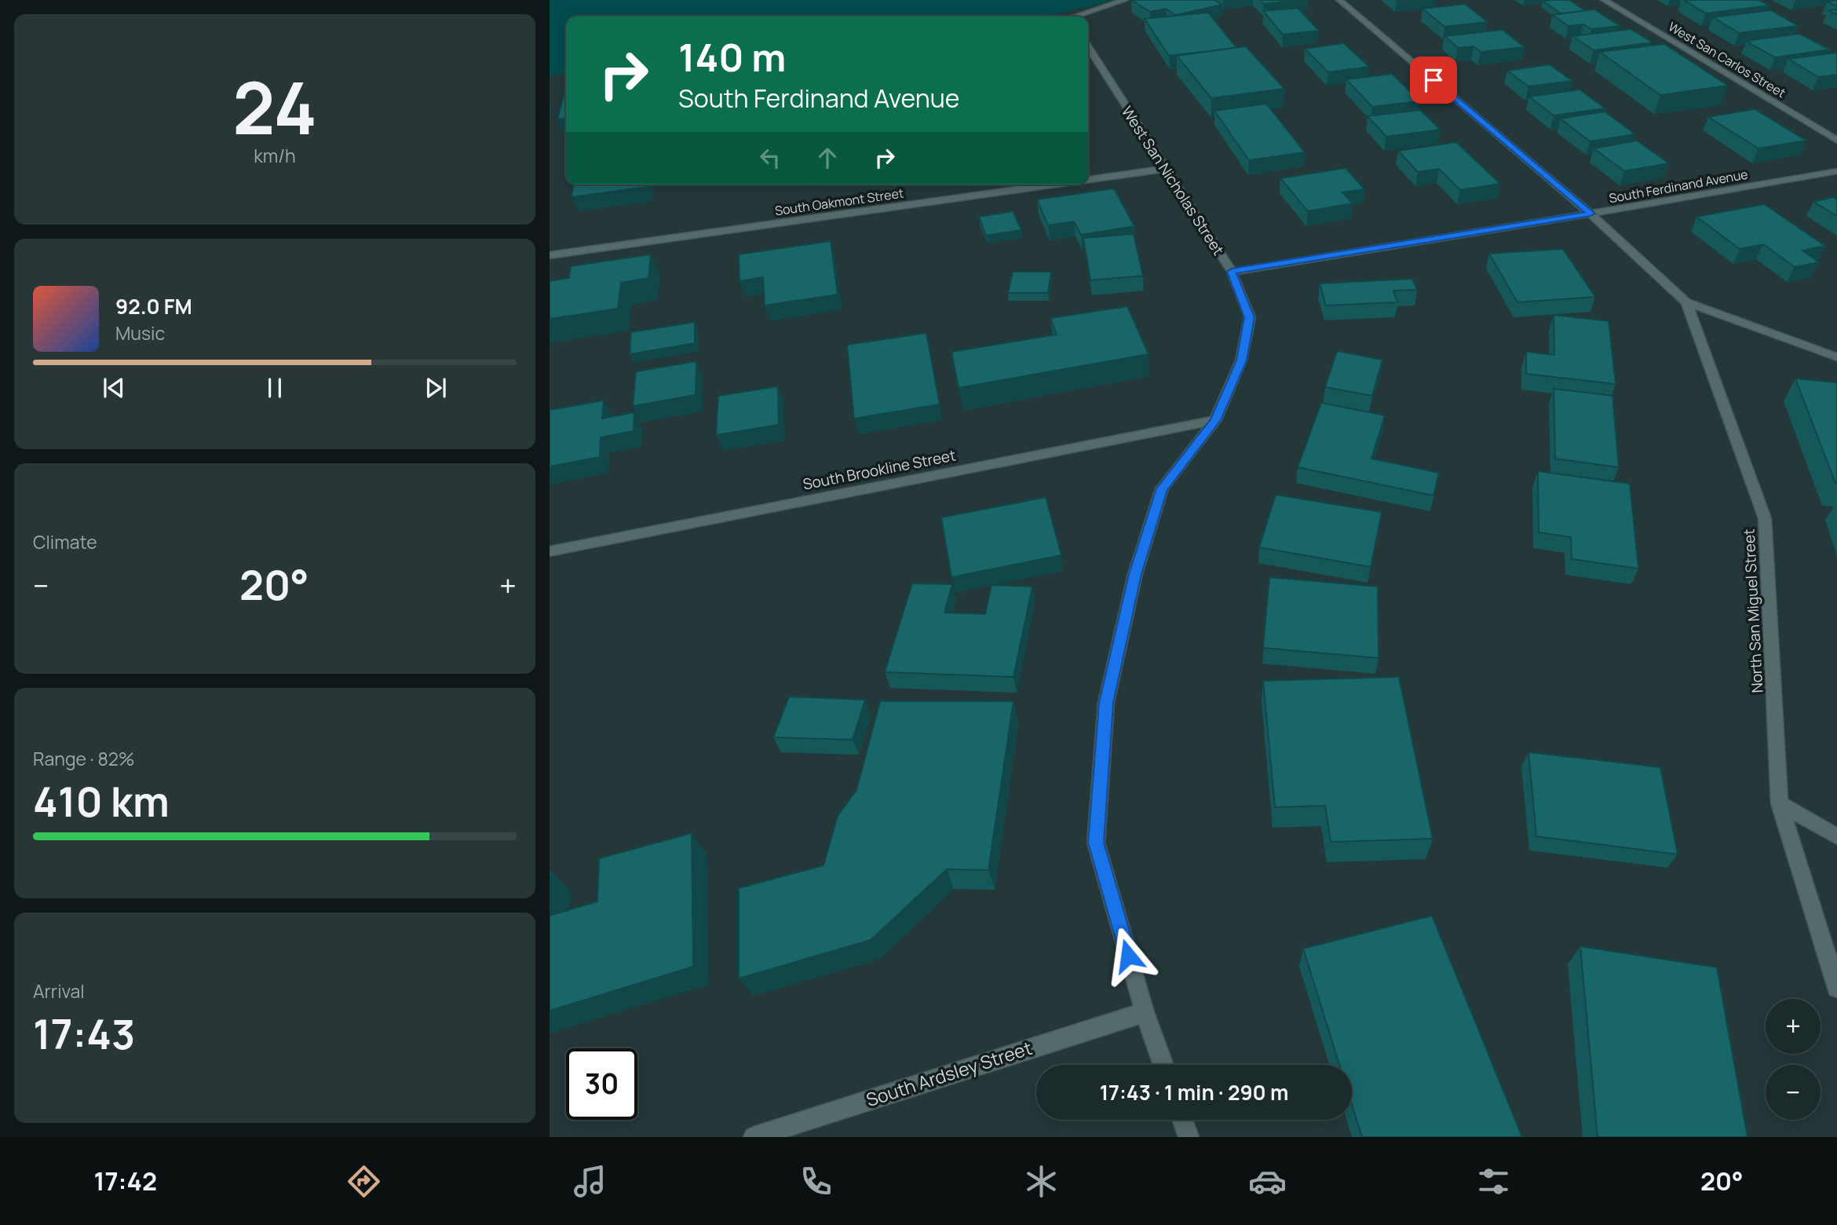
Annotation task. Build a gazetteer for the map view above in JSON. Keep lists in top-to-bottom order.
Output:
{
  "streets": {
    "street": [
      "West San Carlos Street",
      "West San Nicholas Street",
      "South Ferdinand Avenue",
      "South Oakmont Street",
      "South Brookline Street",
      "North San Miguel Street",
      "South Ardsley Street"
    ]
  },
  "crossings": [
    ["West San Nicholas Street", "South Ferdinand Avenue"],
    ["West San Nicholas Street", "South Oakmont Street"],
    ["West San Nicholas Street", "South Brookline Street"],
    ["West San Nicholas Street", "South Ardsley Street"],
    ["South Ferdinand Avenue", "North San Miguel Street"]
  ],
  "page": {
    "tile": [
      ["24", "km/h"],
      "Climate",
      ["Range · 82%", "410 km"],
      ["Arrival", "17:43"]
    ],
    "turn": ["140 m", "South Ferdinand Avenue"],
    "song": ["92.0 FM", "Music"],
    "heat": ["−", "20°", "+"],
    "map_buttons": ["+", "−"],
    "limit": "30",
    "trip": "17:43 · 1 min · 290 m",
    "tabs": ["17:42", "20°"]
  }
}
